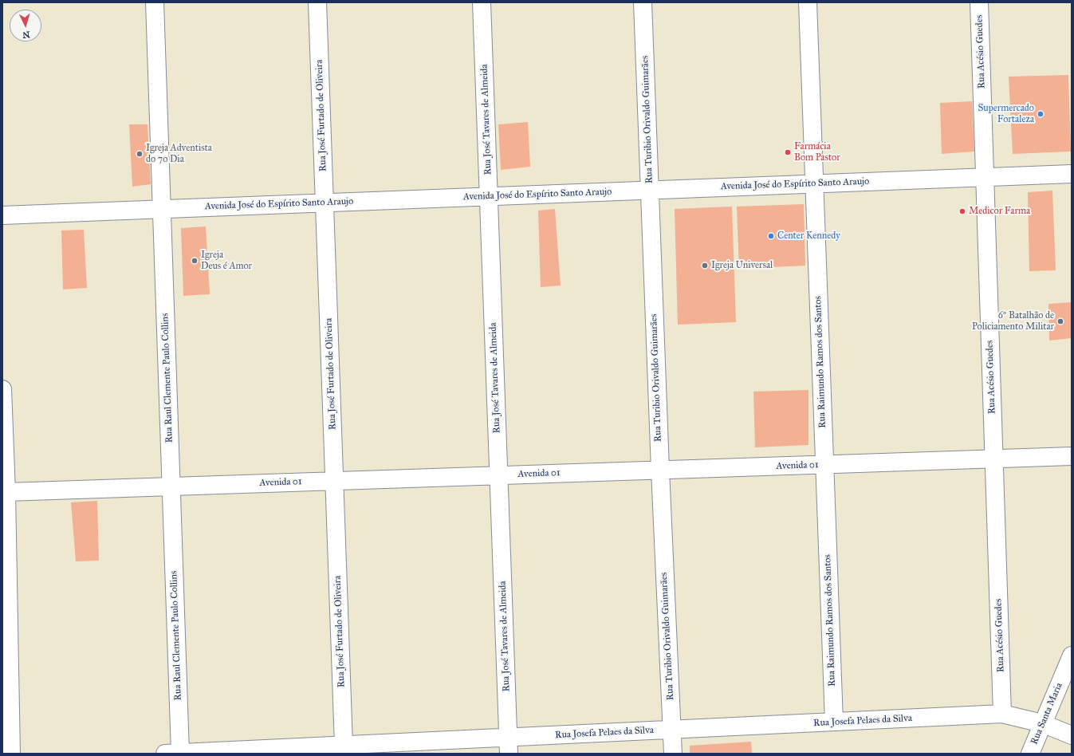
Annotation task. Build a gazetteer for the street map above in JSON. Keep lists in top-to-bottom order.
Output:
{
  "streets": {
    "street": [
      "Rua Acésio Guedes",
      "Rua José Furtado de Oliveira",
      "Rua José Tavares de Almeida",
      "Rua Turibio Orivaldo Guimarães",
      "Avenida José do Espírito Santo Araujo",
      "Rua Raimundo Ramos dos Santos",
      "Rua Raul Clemente Paulo Collins",
      "Avenida 01",
      "Rua Santa Maria",
      "Rua Josefa Pelaes da Silva"
    ]
  },
  "crossings": [
    ["Rua Acésio Guedes", "Avenida José do Espírito Santo Araujo"],
    ["Rua Acésio Guedes", "Avenida 01"],
    ["Rua Acésio Guedes", "Rua Josefa Pelaes da Silva"],
    ["Rua José Furtado de Oliveira", "Avenida José do Espírito Santo Araujo"],
    ["Rua José Furtado de Oliveira", "Avenida 01"],
    ["Rua José Furtado de Oliveira", "Rua Josefa Pelaes da Silva"],
    ["Rua José Tavares de Almeida", "Avenida José do Espírito Santo Araujo"],
    ["Rua José Tavares de Almeida", "Avenida 01"],
    ["Rua José Tavares de Almeida", "Rua Josefa Pelaes da Silva"],
    ["Rua Turibio Orivaldo Guimarães", "Avenida José do Espírito Santo Araujo"],
    ["Rua Turibio Orivaldo Guimarães", "Avenida 01"],
    ["Rua Turibio Orivaldo Guimarães", "Rua Josefa Pelaes da Silva"],
    ["Avenida José do Espírito Santo Araujo", "Rua Raimundo Ramos dos Santos"],
    ["Avenida José do Espírito Santo Araujo", "Rua Raul Clemente Paulo Collins"],
    ["Rua Raimundo Ramos dos Santos", "Avenida 01"],
    ["Rua Raimundo Ramos dos Santos", "Rua Josefa Pelaes da Silva"],
    ["Rua Raul Clemente Paulo Collins", "Avenida 01"],
    ["Rua Raul Clemente Paulo Collins", "Rua Josefa Pelaes da Silva"],
    ["Rua Santa Maria", "Rua Josefa Pelaes da Silva"]
  ],
  "places": [
    "Supermercado Fortaleza",
    "Farmácia Bom Pastor",
    "Igreja Adventista do 7o Dia",
    "Medicor Farma",
    "Center Kennedy",
    "Igreja Deus é Amor",
    "Igreja Universal",
    "6º Batalhão de Policiamento Militar"
  ],
  "north": "bottom"
}
